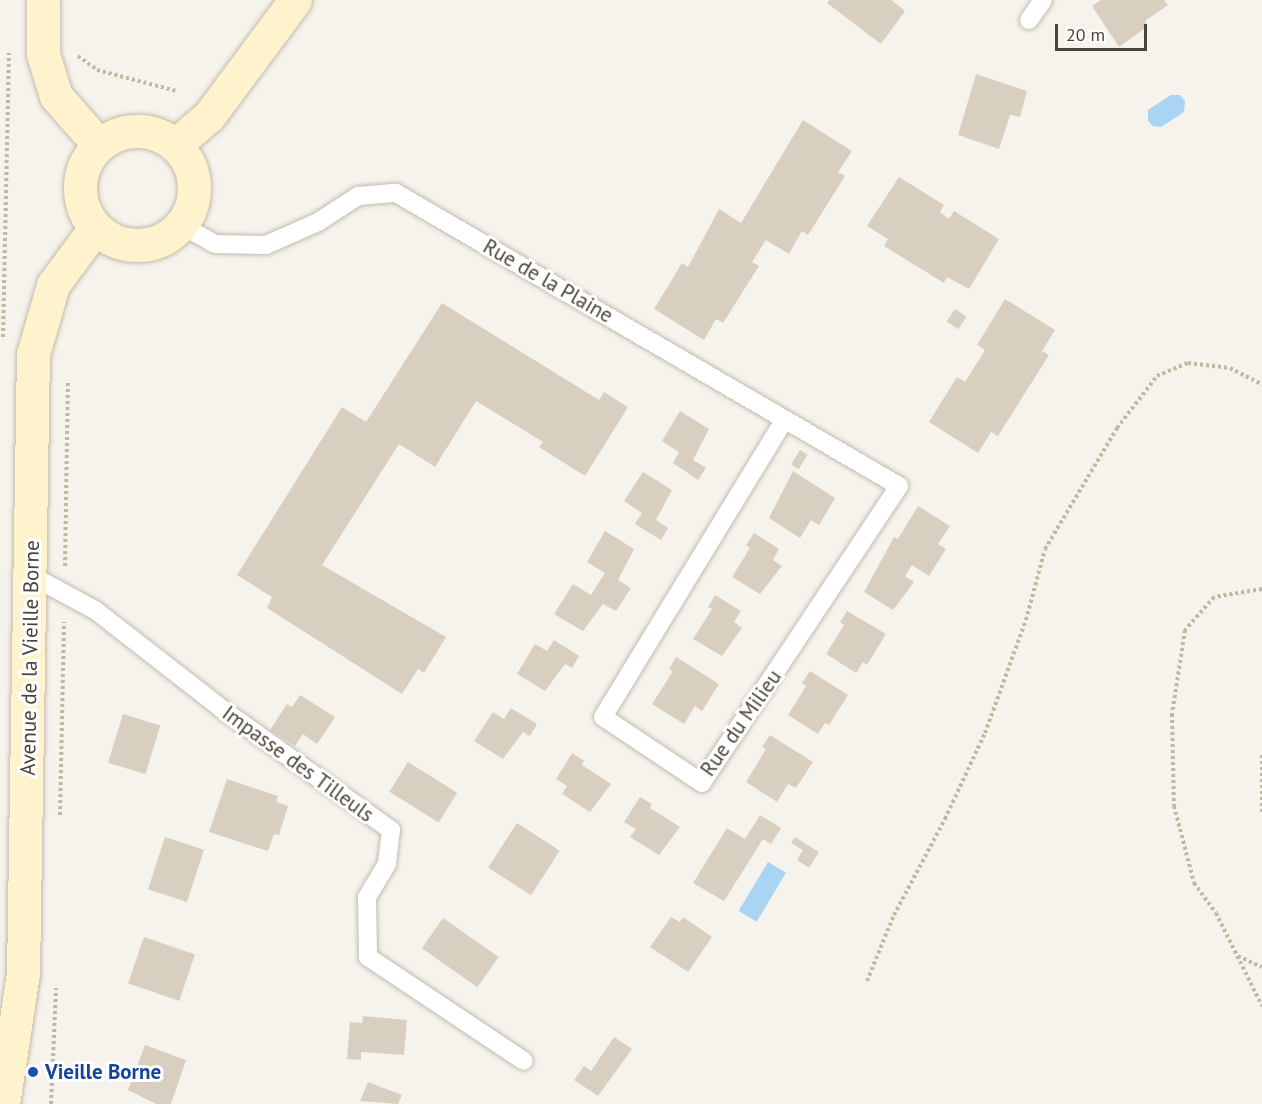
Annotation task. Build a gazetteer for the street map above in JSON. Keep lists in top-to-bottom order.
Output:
{
  "streets": {
    "main road": ["Avenue de la Vieille Borne"],
    "lane": ["Rue de la Plaine", "Rue du Milieu", "Impasse des Tilleuls"]
  },
  "crossings": [
    ["Rue de la Plaine", "Avenue de la Vieille Borne"],
    ["Rue de la Plaine", "Rue du Milieu"],
    ["Avenue de la Vieille Borne", "Impasse des Tilleuls"]
  ],
  "places": ["Vieille Borne"],
  "scale_bar": "20 m"
}
